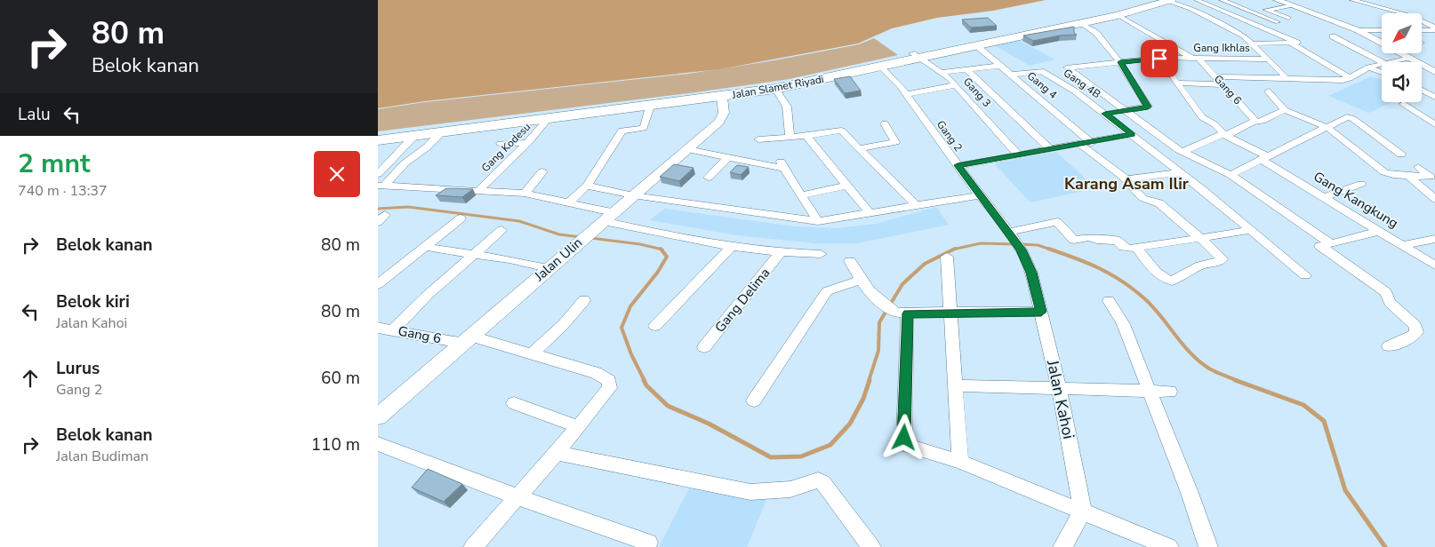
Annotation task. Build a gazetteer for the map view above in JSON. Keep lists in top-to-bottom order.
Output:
{
  "streets": {
    "highway": ["Jalan Slamet Riyadi"],
    "street": [
      "Gang Ikhlas",
      "Gang 4B",
      "Gang 4",
      "Gang 6",
      "Gang 3",
      "Gang 2",
      "Gang Kodesu",
      "Gang Kangkung",
      "Jalan Ulin",
      "Gang Delima",
      "Jalan Kahoi"
    ]
  },
  "crossings": [
    ["Gang Ikhlas", "Jalan Slamet Riyadi"],
    ["Gang Ikhlas", "Gang 6"],
    ["Gang Ikhlas", "Gang Kangkung"],
    ["Gang 4B", "Gang 4"],
    ["Gang 4", "Jalan Slamet Riyadi"],
    ["Jalan Slamet Riyadi", "Gang 6"],
    ["Jalan Slamet Riyadi", "Gang 3"],
    ["Jalan Slamet Riyadi", "Gang 2"],
    ["Jalan Slamet Riyadi", "Gang Kodesu"],
    ["Jalan Slamet Riyadi", "Jalan Ulin"],
    ["Gang 6", "Jalan Ulin"],
    ["Gang 2", "Jalan Kahoi"]
  ],
  "districts": ["Karang Asam Ilir"],
  "north": "bottom left",
  "page": {
    "turn": ["80 m", "Belok kanan"],
    "then": "Lalu",
    "heading": ["2 mnt", "740 m · 13:37"],
    "list": [
      {
        "name": "Belok kanan",
        "value": "80 m"
      },
      {
        "name": "Belok kiri",
        "note": "Jalan Kahoi",
        "value": "80 m"
      },
      {
        "name": "Lurus",
        "note": "Gang 2",
        "value": "60 m"
      },
      {
        "name": "Belok kanan",
        "note": "Jalan Budiman",
        "value": "110 m"
      }
    ]
  }
}
